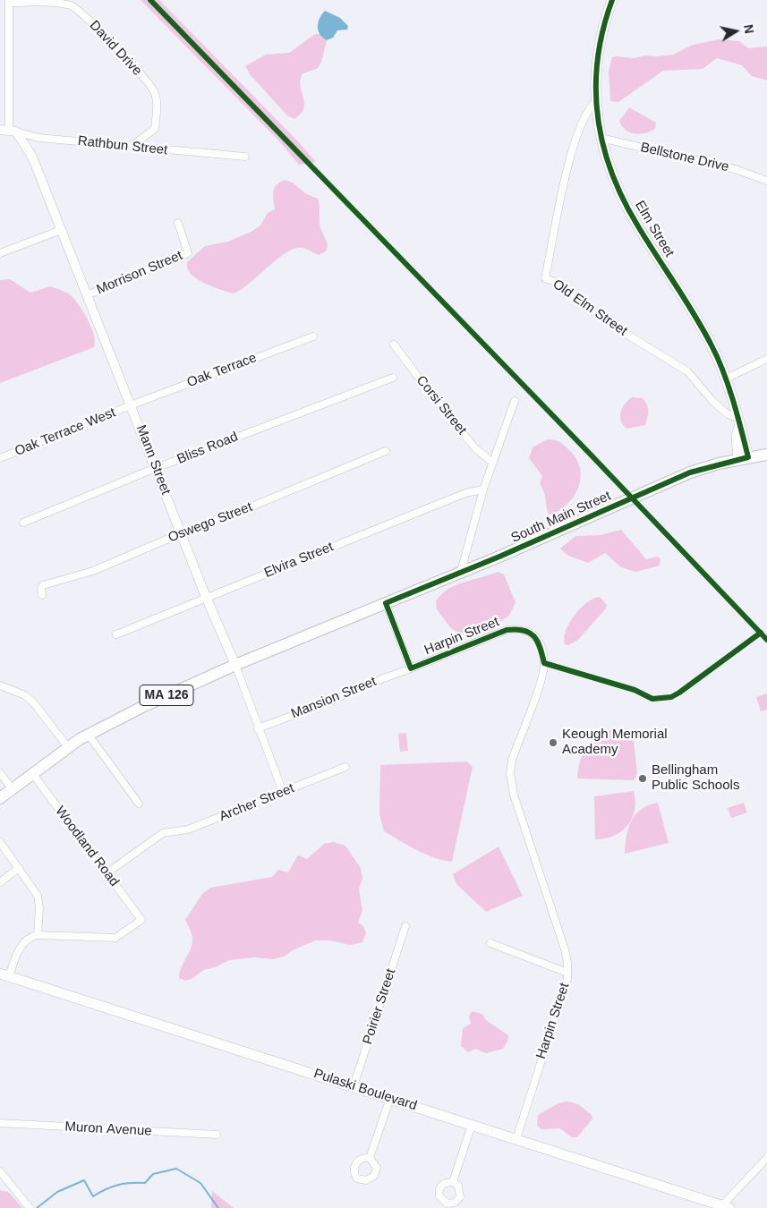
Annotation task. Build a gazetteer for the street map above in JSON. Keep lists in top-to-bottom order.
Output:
{
  "streets": {
    "main road": [
      "Elm Street",
      "South Main Street",
      "MA 126",
      "Pulaski Boulevard"
    ],
    "street": [
      "David Drive",
      "Rathbun Street",
      "Bellstone Drive",
      "Morrison Street",
      "Old Elm Street",
      "Oak Terrace",
      "Corsi Street",
      "Oak Terrace West",
      "Bliss Road",
      "Mann Street",
      "Oswego Street",
      "Elvira Street",
      "Harpin Street",
      "Mansion Street",
      "Archer Street",
      "Woodland Road",
      "Poirier Street",
      "Muron Avenue"
    ]
  },
  "crossings": [
    ["David Drive", "Rathbun Street"],
    ["Rathbun Street", "Mann Street"],
    ["Bellstone Drive", "Elm Street"],
    ["Elm Street", "Old Elm Street"],
    ["Elm Street", "South Main Street"],
    ["Morrison Street", "Mann Street"],
    ["Oak Terrace", "Oak Terrace West"],
    ["Oak Terrace", "Mann Street"],
    ["Oak Terrace West", "Mann Street"],
    ["Bliss Road", "Mann Street"],
    ["Mann Street", "South Main Street"],
    ["Mann Street", "Oswego Street"],
    ["Mann Street", "Elvira Street"],
    ["Mann Street", "Mansion Street"],
    ["Mann Street", "Archer Street"],
    ["South Main Street", "Harpin Street"],
    ["South Main Street", "Woodland Road"],
    ["Harpin Street", "Mansion Street"],
    ["Harpin Street", "Pulaski Boulevard"],
    ["Archer Street", "Woodland Road"],
    ["Poirier Street", "Pulaski Boulevard"]
  ],
  "places": ["Keough Memorial Academy", "Bellingham Public Schools"],
  "north": "right"
}
